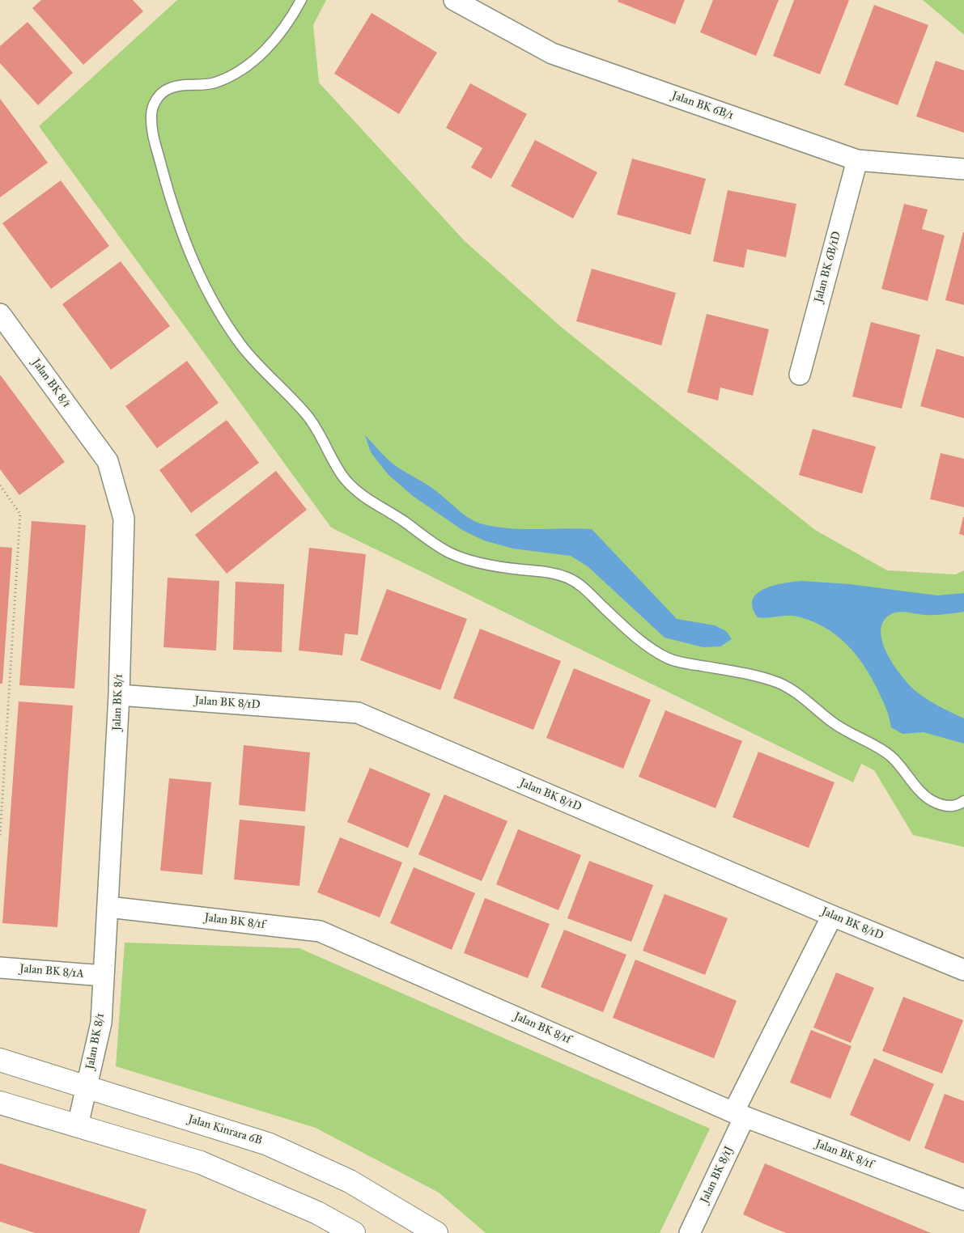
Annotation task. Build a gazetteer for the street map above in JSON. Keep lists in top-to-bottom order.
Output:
{
  "streets": {
    "street": [
      "Jalan BK 6B/1",
      "Jalan BK 6B/1D",
      "Jalan BK 8/1",
      "Jalan BK 8/1D",
      "Jalan BK 8/1f",
      "Jalan BK 8/1A",
      "Jalan Kinrara 6B",
      "Jalan BK 8/1J"
    ]
  },
  "crossings": [
    ["Jalan BK 6B/1", "Jalan BK 6B/1D"],
    ["Jalan BK 8/1", "Jalan BK 8/1D"],
    ["Jalan BK 8/1", "Jalan BK 8/1f"],
    ["Jalan BK 8/1", "Jalan BK 8/1A"],
    ["Jalan BK 8/1", "Jalan Kinrara 6B"],
    ["Jalan BK 8/1D", "Jalan BK 8/1J"],
    ["Jalan BK 8/1f", "Jalan BK 8/1J"]
  ]
}
